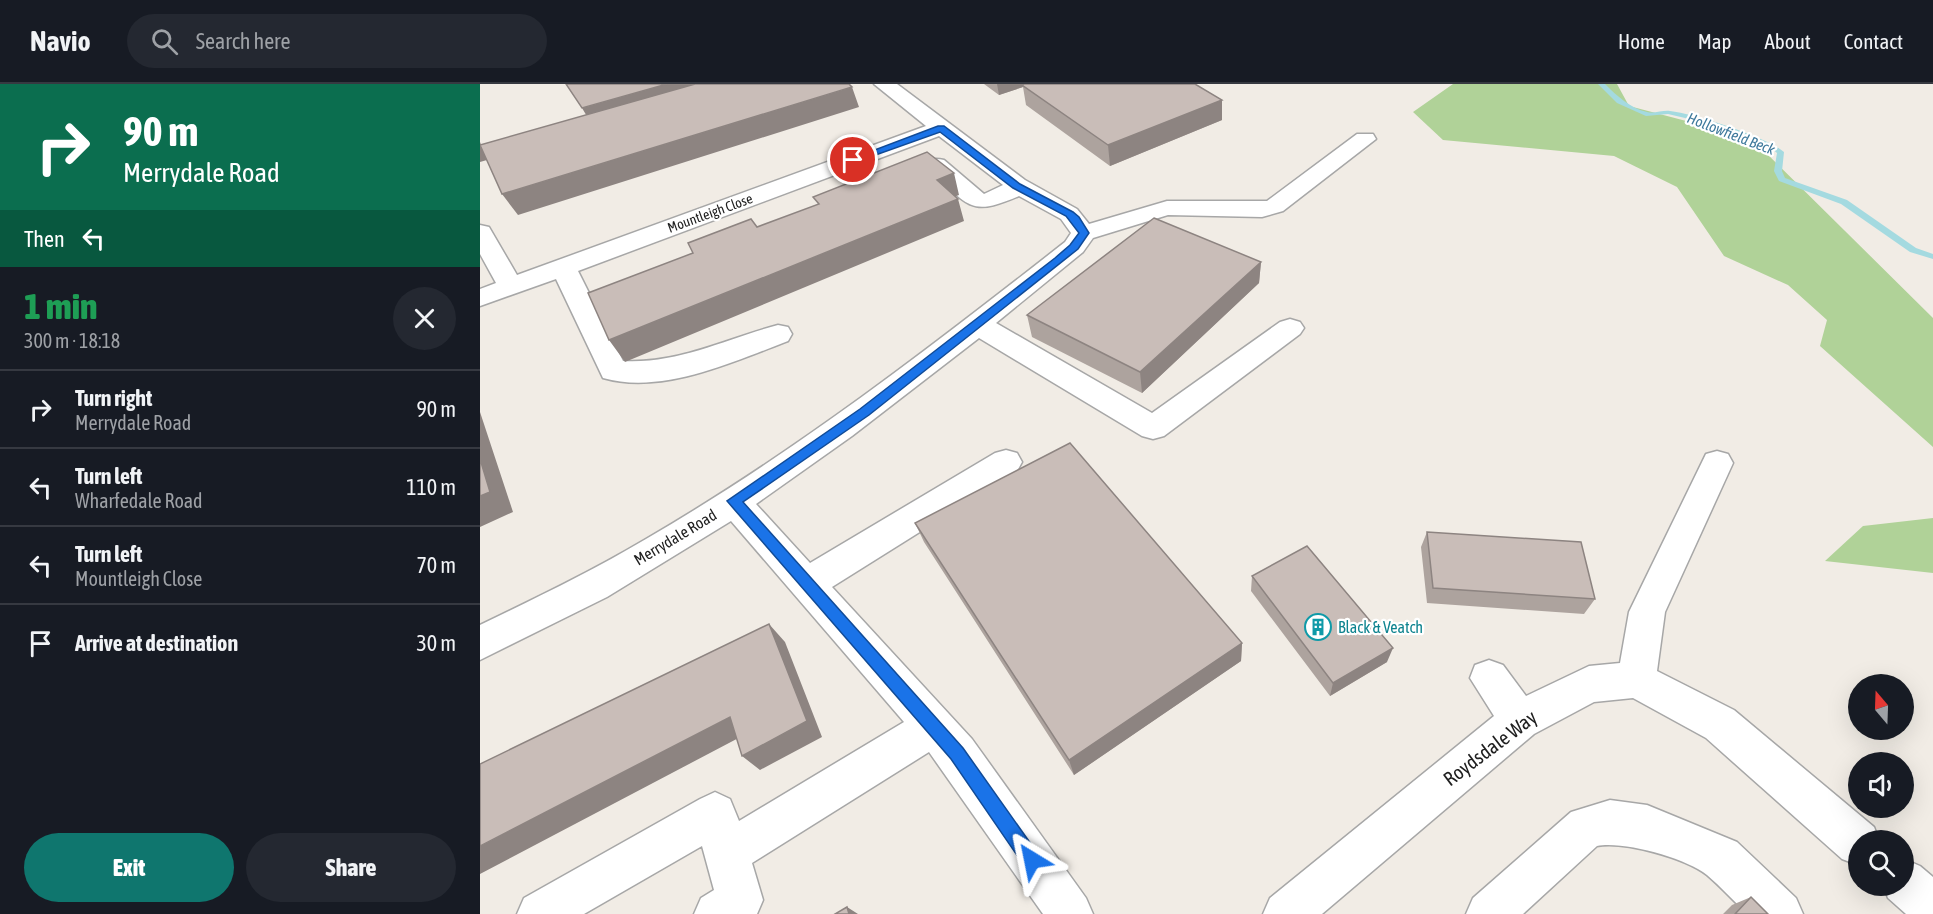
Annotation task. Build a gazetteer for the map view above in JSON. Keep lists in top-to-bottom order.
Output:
{
  "streets": {
    "street": ["Mountleigh Close", "Merrydale Road", "Roydsdale Way"]
  },
  "water": ["Hollowfield Beck"],
  "places": {
    "building": ["Black & Veatch"]
  },
  "north": "top",
  "page": {
    "header": "Navio",
    "search": "Search here",
    "nav": [
      "Home",
      "Map",
      "About",
      "Contact"
    ],
    "turn": ["90 m", "Merrydale Road"],
    "then": "Then",
    "heading": ["1 min", "300 m · 18:18"],
    "list": [
      {
        "name": "Turn right",
        "note": "Merrydale Road",
        "value": "90 m"
      },
      {
        "name": "Turn left",
        "note": "Wharfedale Road",
        "value": "110 m"
      },
      {
        "name": "Turn left",
        "note": "Mountleigh Close",
        "value": "70 m"
      },
      {
        "name": "Arrive at destination",
        "value": "30 m"
      }
    ],
    "buttons": ["Exit", "Share"]
  }
}
